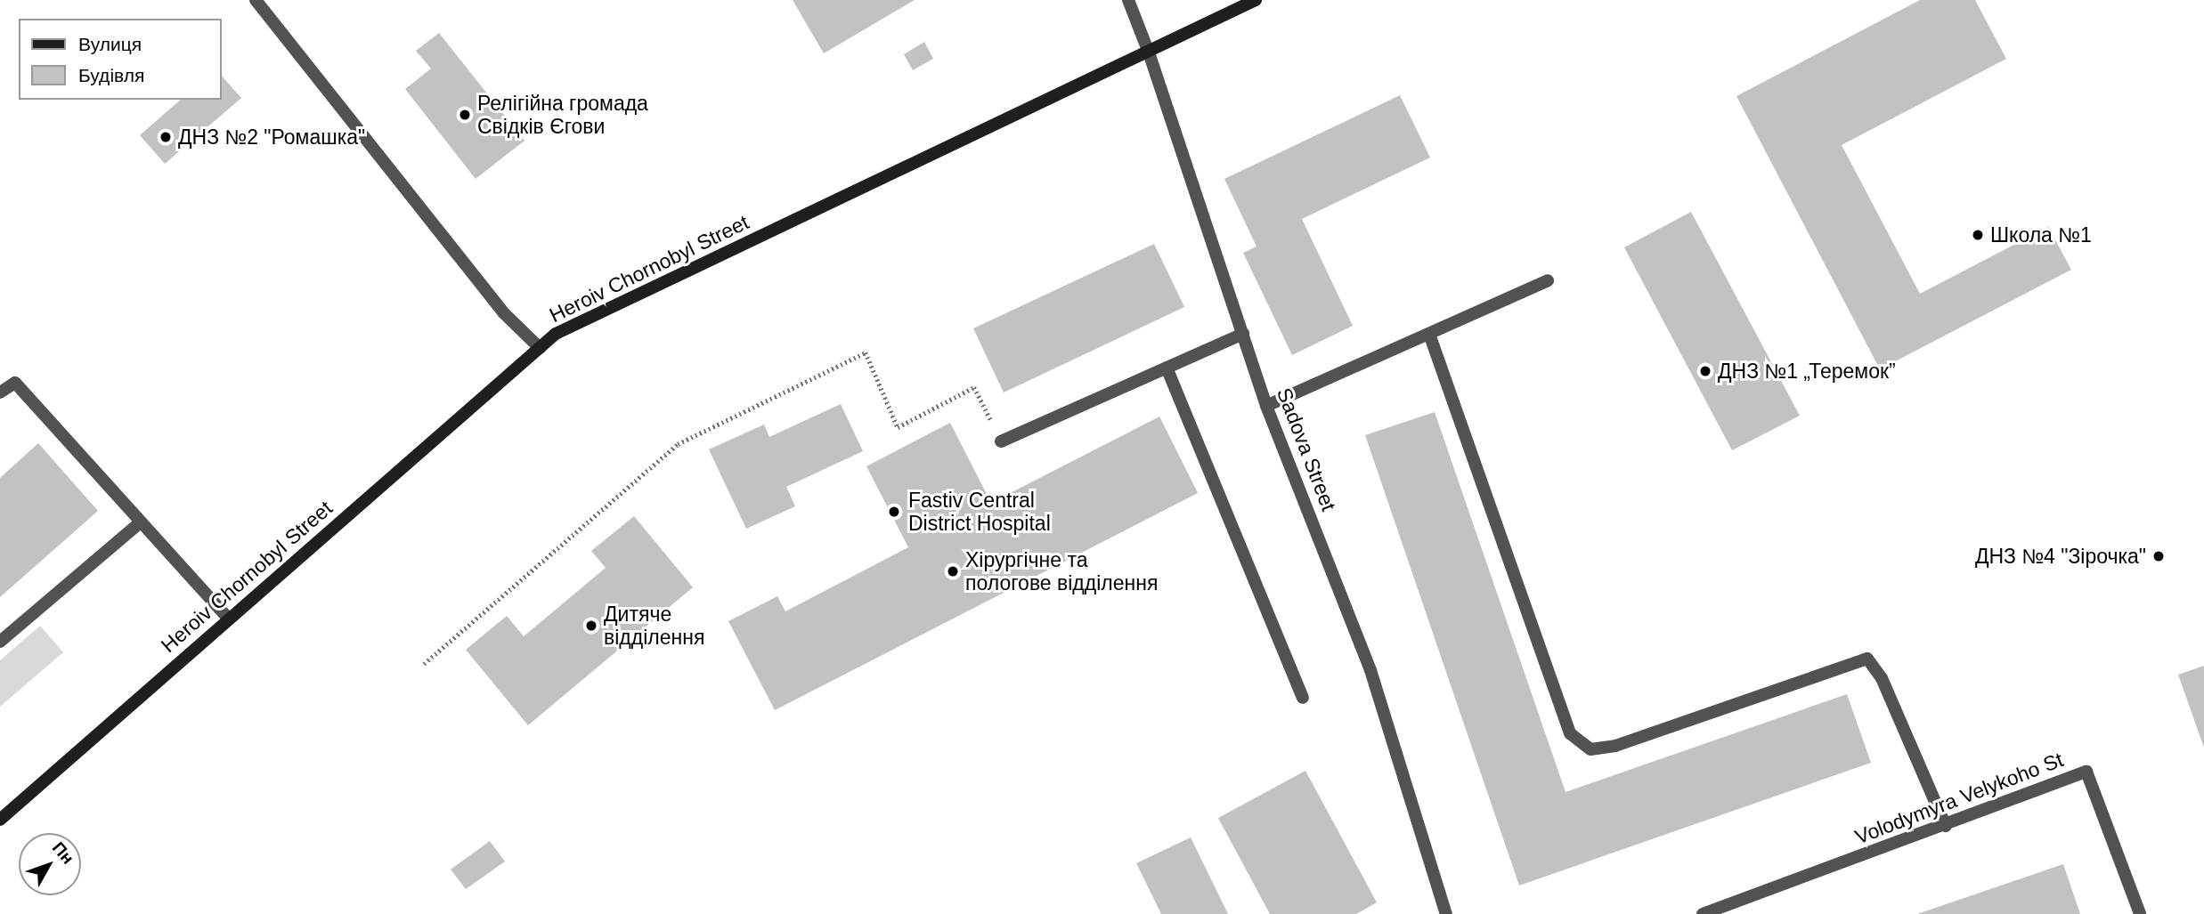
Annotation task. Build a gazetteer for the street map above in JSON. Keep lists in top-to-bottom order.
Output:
{
  "streets": {
    "main road": ["Heroiv Chornobyl Street"],
    "street": ["Sadova Street", "Volodymyra Velykoho St"]
  },
  "crossings": [
    ["Heroiv Chornobyl Street", "Sadova Street"]
  ],
  "places": [
    "Релігійна громада Свідків Єгови",
    "ДНЗ №2 \"Ромашка\"",
    "Школа №1",
    "ДНЗ №1 „Теремок”",
    "Fastiv Central District Hospital",
    "ДНЗ №4 \"Зірочка\"",
    "Хірургічне та пологове відділення",
    "Дитяче відділення"
  ],
  "legend": ["Вулиця", "Будівля"],
  "north": "top right"
}
